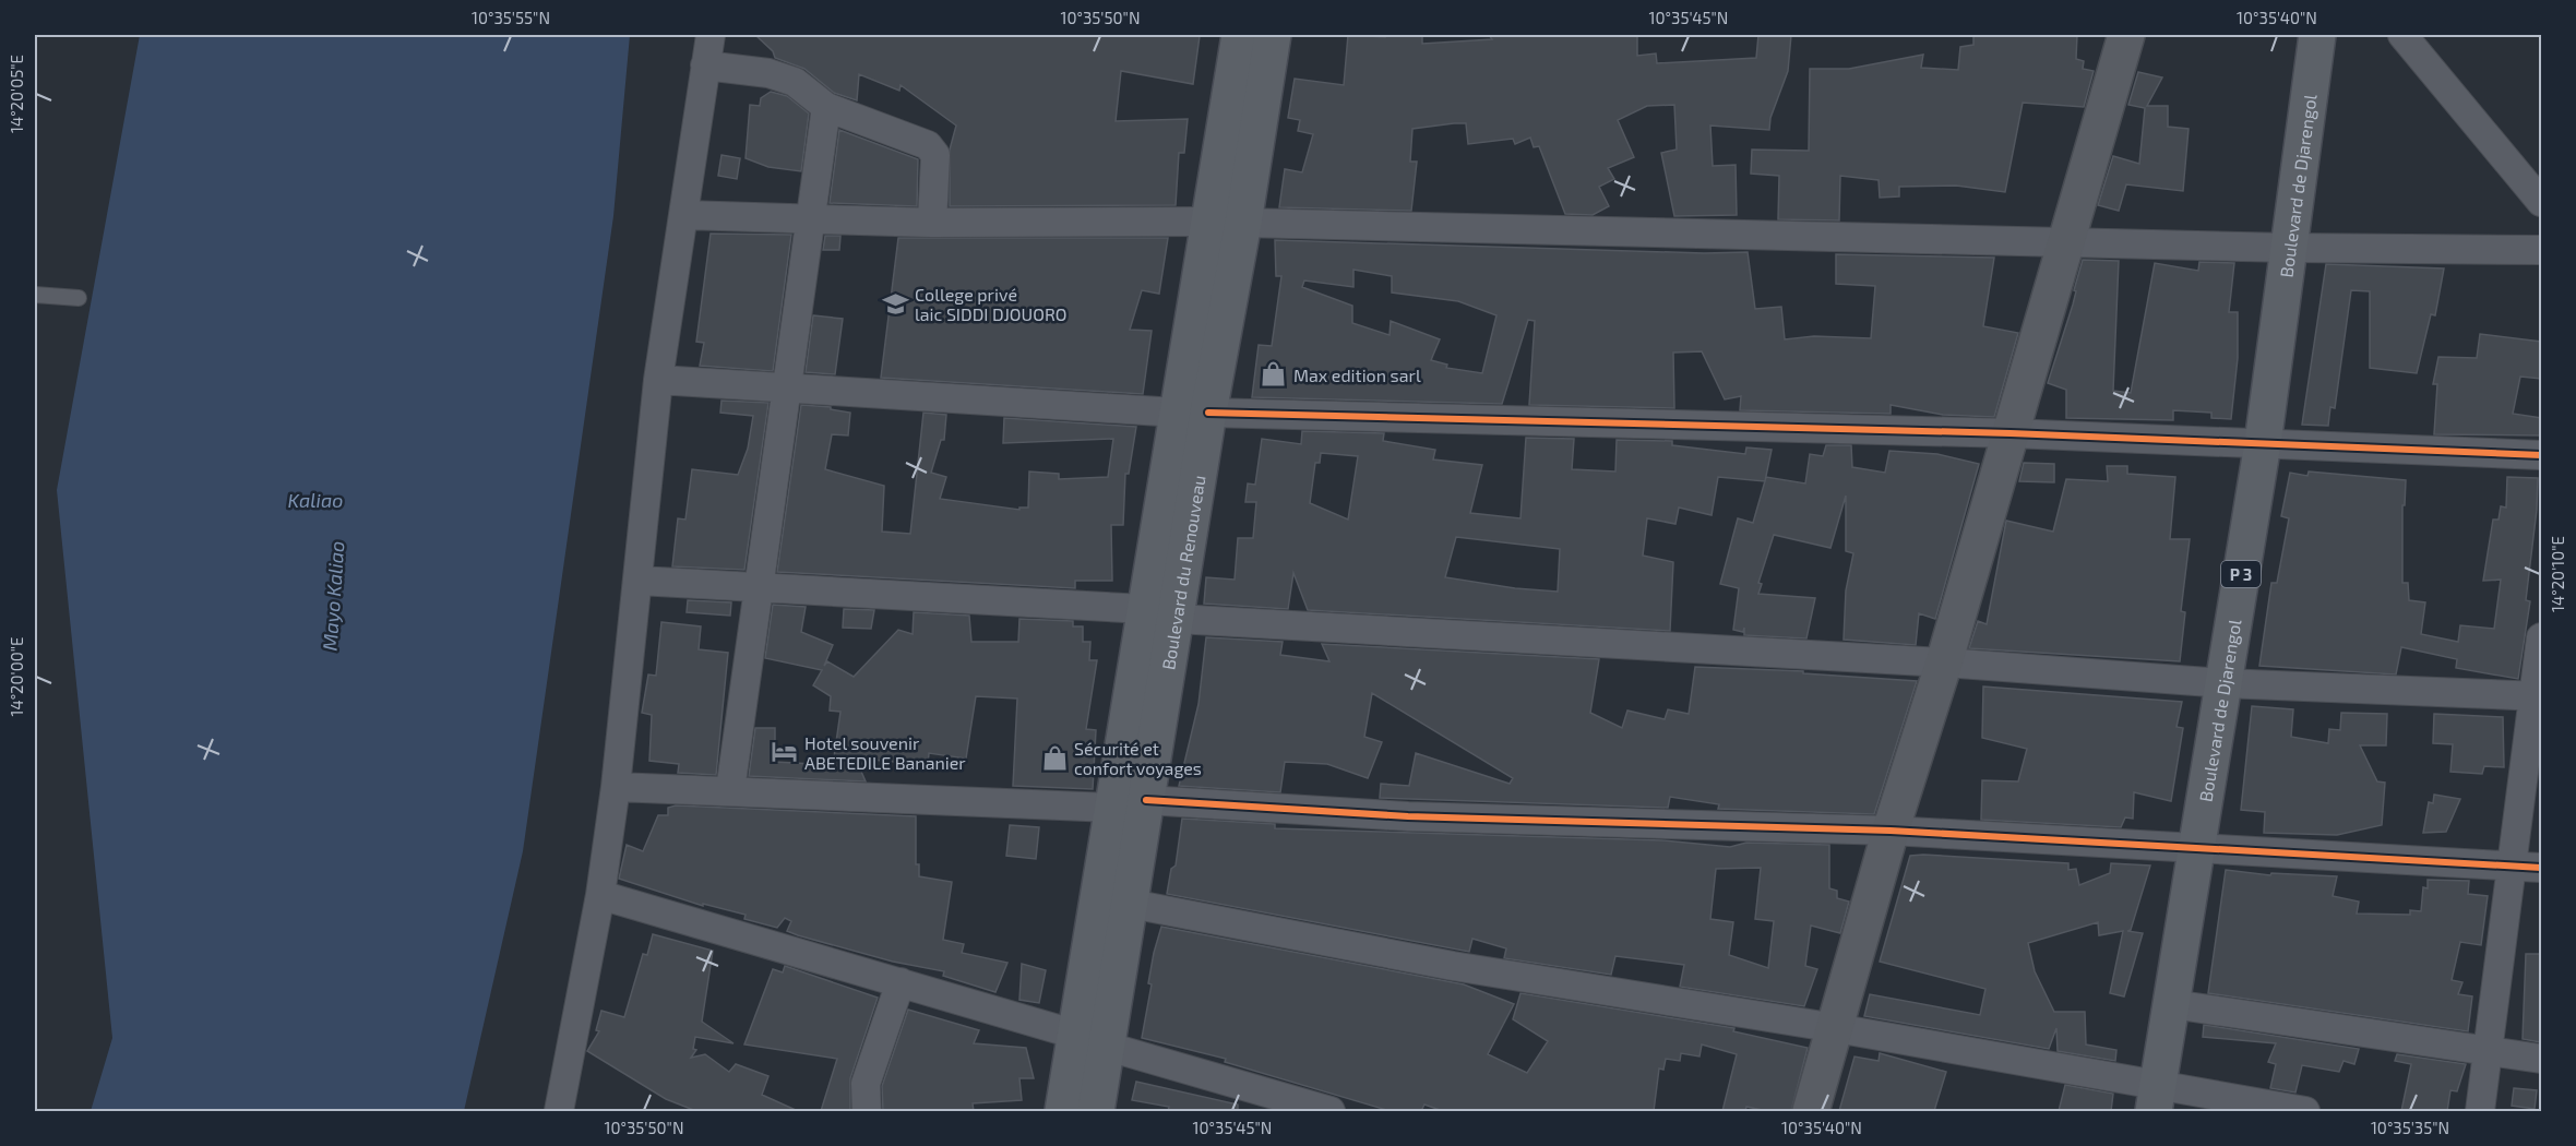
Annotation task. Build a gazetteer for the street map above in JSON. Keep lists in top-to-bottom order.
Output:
{
  "streets": {
    "main road": ["Boulevard de Djarengol", "Boulevard du Renouveau", "P 3"]
  },
  "water": ["Kaliao", "Mayo Kaliao"],
  "places": {
    "school or university": ["College privé laic SIDDI DJOUORO"],
    "shop": ["Max edition sarl", "Sécurité et confort voyages"],
    "hotel": ["Hotel souvenir ABETEDILE Bananier"]
  },
  "coordinates": [
    "10°35'55\"N",
    "10°35'50\"N",
    "10°35'45\"N",
    "10°35'40\"N",
    "14°20'05\"E",
    "14°20'10\"E",
    "14°20'00\"E",
    "10°35'35\"N"
  ]
}
